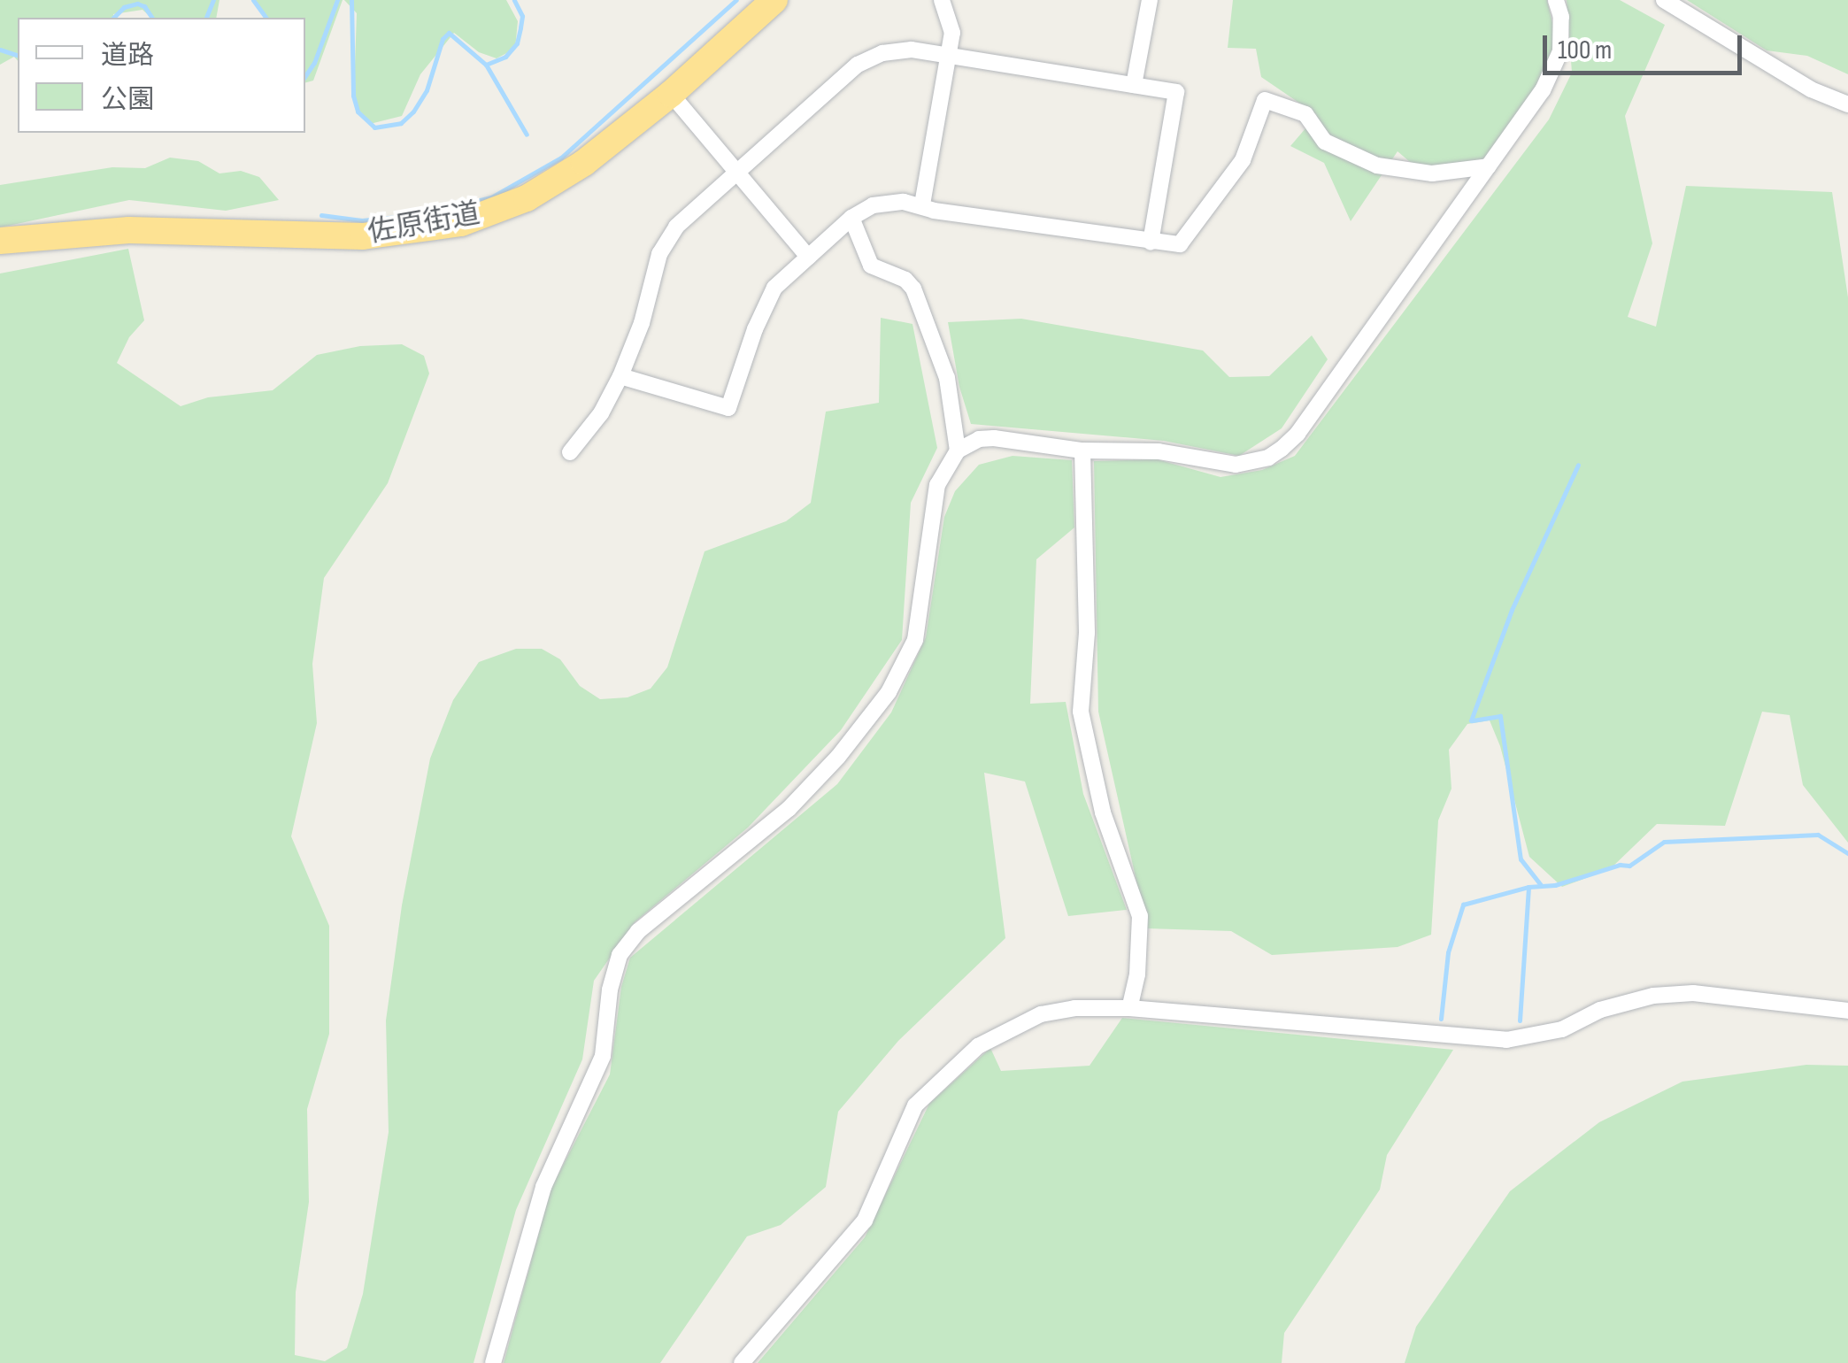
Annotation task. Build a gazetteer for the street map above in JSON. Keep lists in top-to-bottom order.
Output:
{
  "streets": {
    "highway": ["佐原街道"]
  },
  "legend": ["道路", "公園"],
  "scale_bar": "100 m"
}
